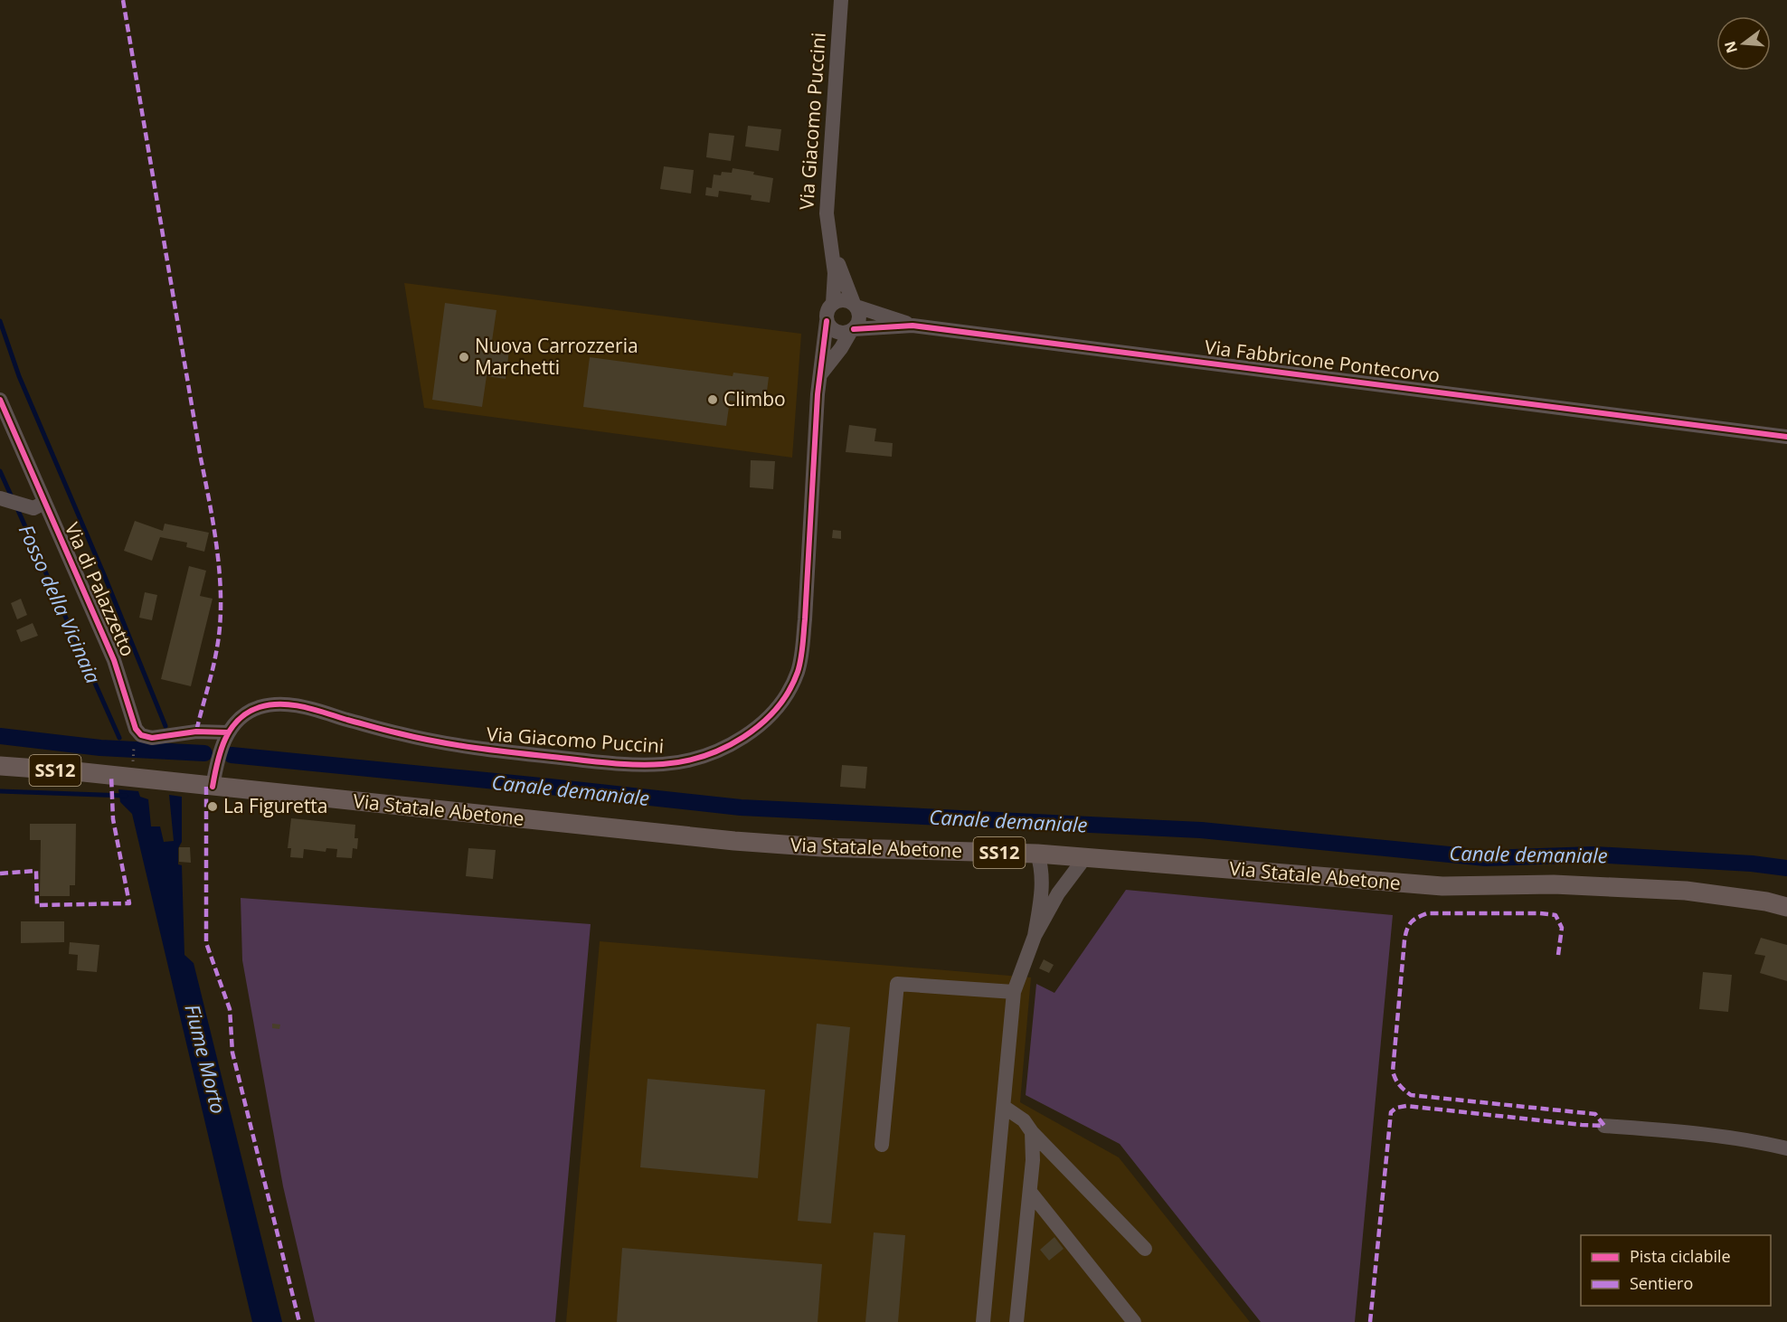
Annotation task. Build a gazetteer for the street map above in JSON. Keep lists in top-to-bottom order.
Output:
{
  "streets": {
    "main road": ["SS12", "Via Statale Abetone"],
    "street": ["Via Giacomo Puccini", "Via Fabbricone Pontecorvo", "Via di Palazzetto"]
  },
  "crossings": [
    ["Via Giacomo Puccini", "Via Fabbricone Pontecorvo"]
  ],
  "water": ["Fosso della Vicinaia", "Canale demaniale", "Fiume Morto"],
  "places": ["Nuova Carrozzeria Marchetti", "Climbo", "La Figuretta"],
  "legend": ["Pista ciclabile", "Sentiero"],
  "north": "left"
}
